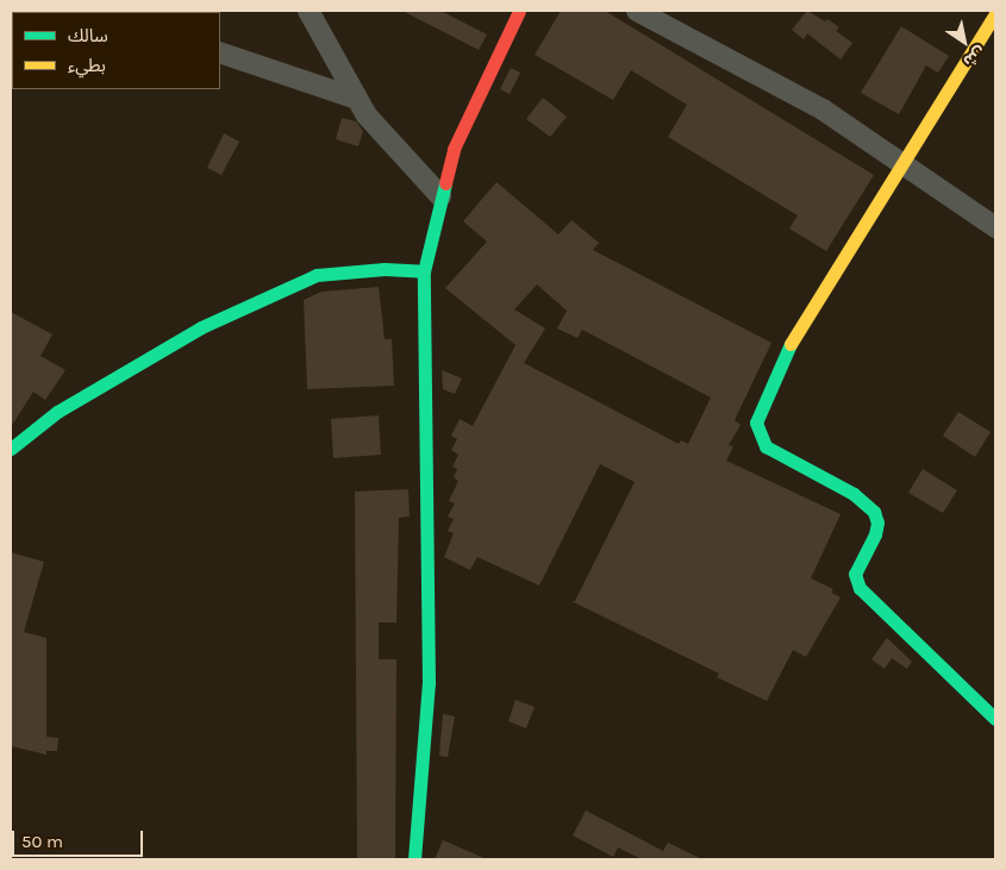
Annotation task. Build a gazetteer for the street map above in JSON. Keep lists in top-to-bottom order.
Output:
{
  "legend": ["سالك", "بطيء"],
  "scale_bar": "50 m",
  "north": "bottom right"
}
